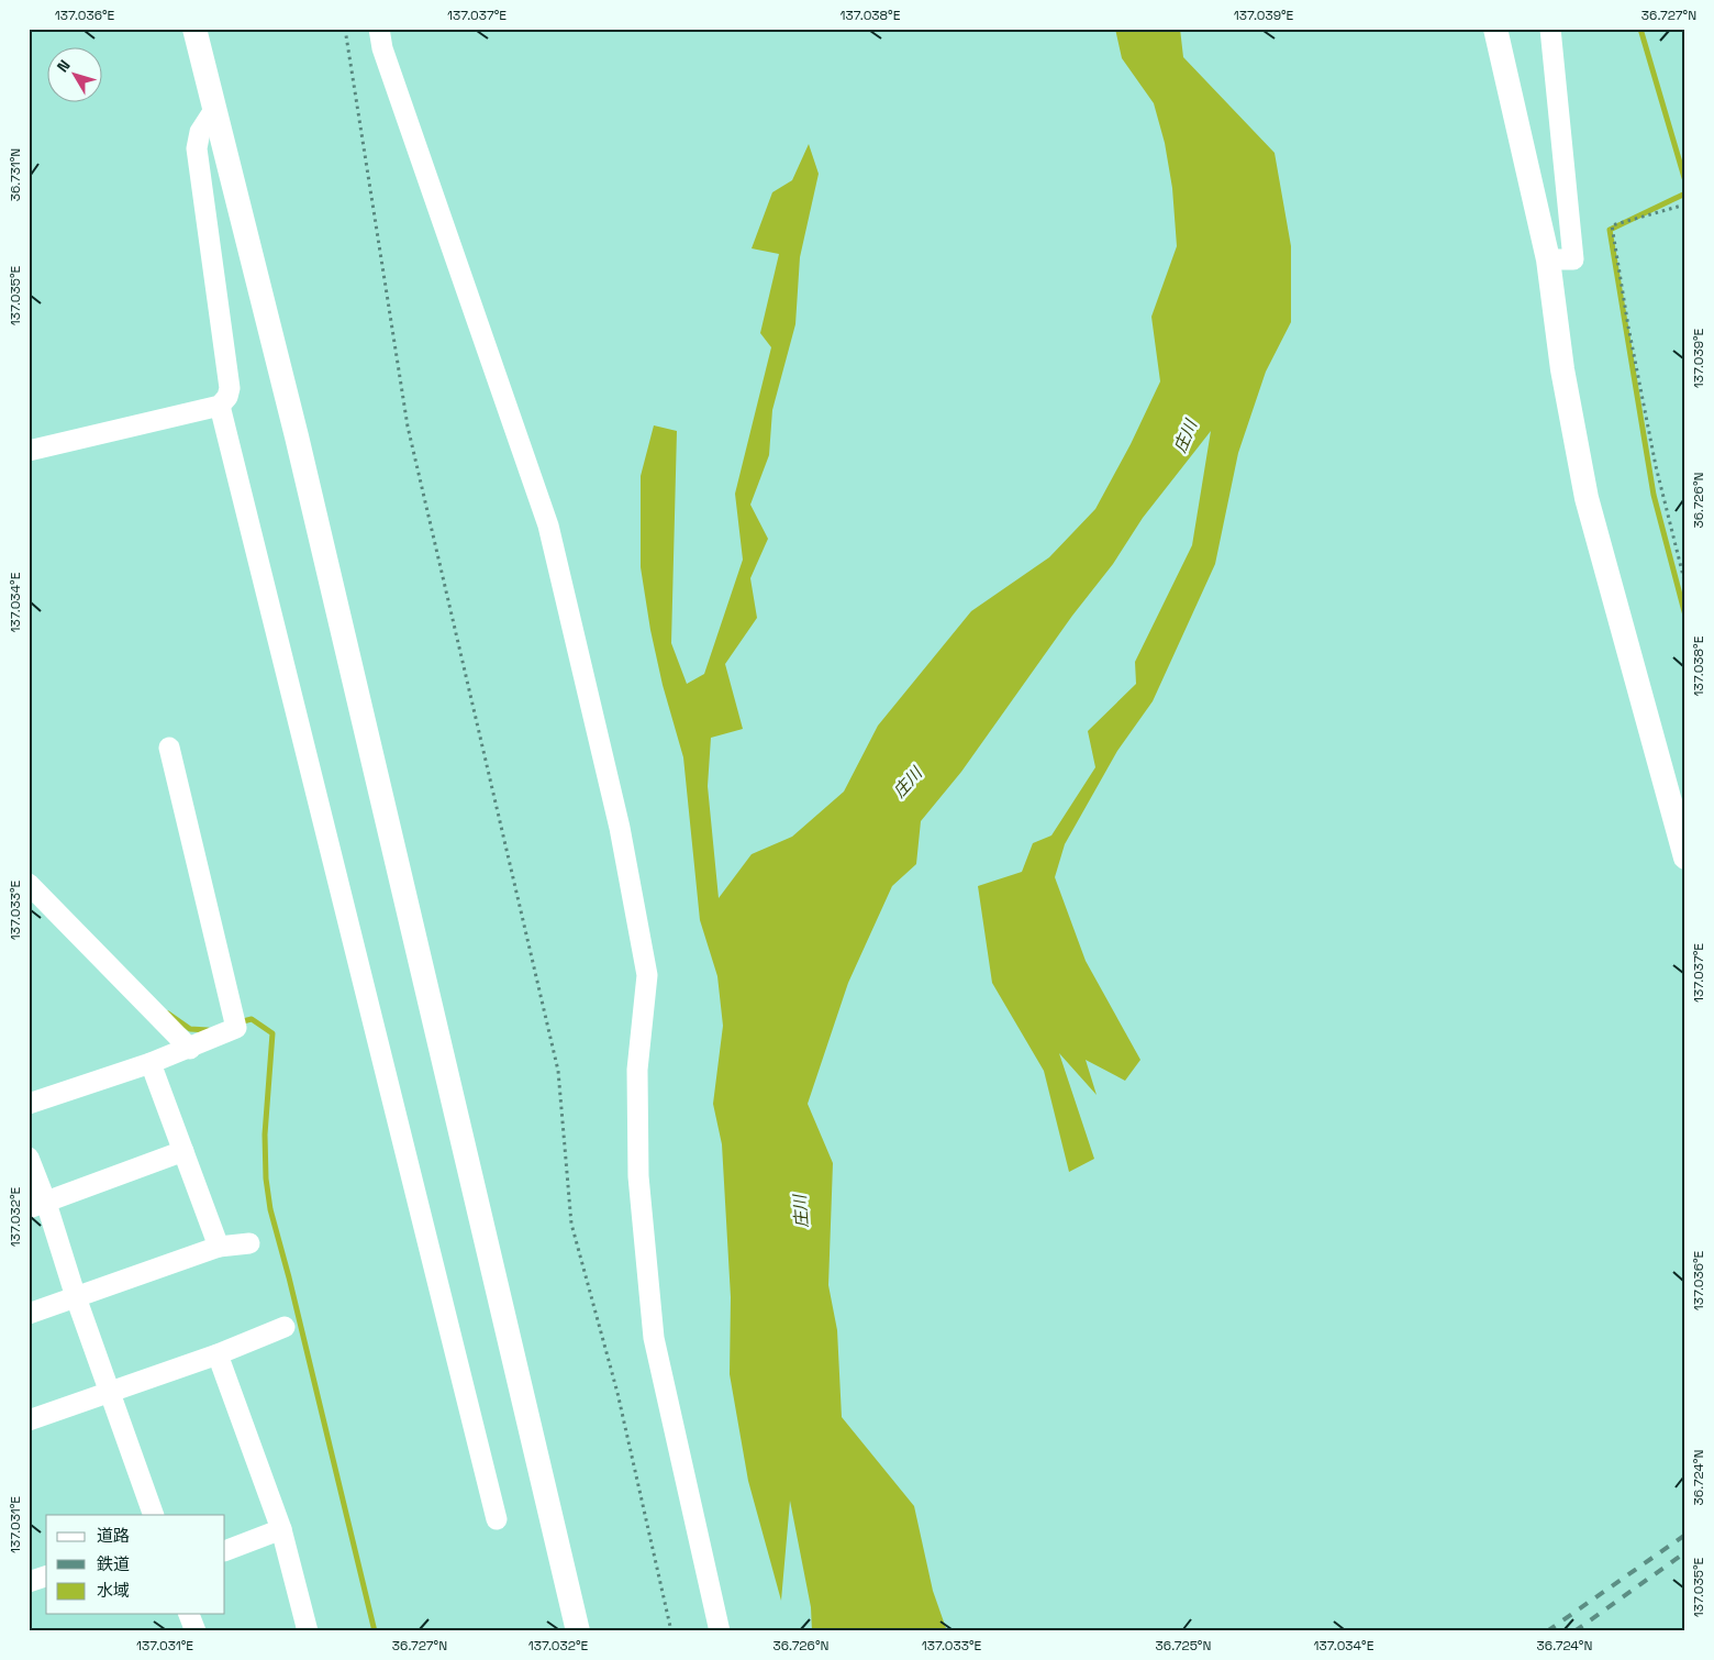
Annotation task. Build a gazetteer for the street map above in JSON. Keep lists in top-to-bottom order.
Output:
{
  "water": ["庄川"],
  "legend": ["道路", "鉄道", "水域"],
  "north": "top left",
  "coordinates": [
    "137.036°E",
    "137.037°E",
    "137.038°E",
    "137.039°E",
    "36.727°N",
    "36.731°N",
    "137.035°E",
    "36.726°N",
    "137.034°E",
    "137.033°E",
    "137.032°E",
    "36.724°N",
    "137.031°E",
    "36.725°N"
  ]
}
